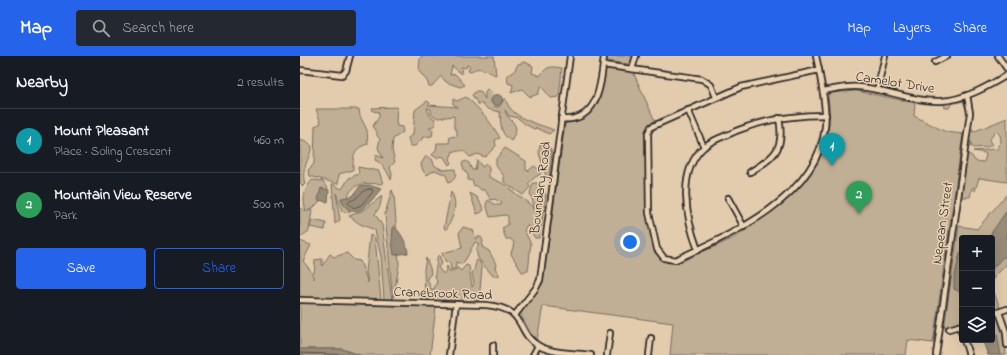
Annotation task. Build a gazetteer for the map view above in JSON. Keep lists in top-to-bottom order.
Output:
{
  "streets": {
    "street": [
      "Camelot Drive",
      "Boundary Road",
      "Nepean Street",
      "Cranebrook Road"
    ]
  },
  "crossings": [
    ["Camelot Drive", "Nepean Street"],
    ["Boundary Road", "Cranebrook Road"]
  ],
  "page": {
    "header": "Map",
    "search": "Search here",
    "nav": ["Map", "Layers", "Share"],
    "heading": ["Nearby", "2 results"],
    "list": [
      {
        "mark": "1",
        "name": "Mount Pleasant",
        "note": "Place · Soling Crescent",
        "value": "460 m"
      },
      {
        "mark": "2",
        "name": "Mountain View Reserve",
        "note": "Park",
        "value": "500 m"
      }
    ],
    "pins": ["1", "2"],
    "map_buttons": ["+", "−"],
    "buttons": ["Save", "Share"]
  }
}
